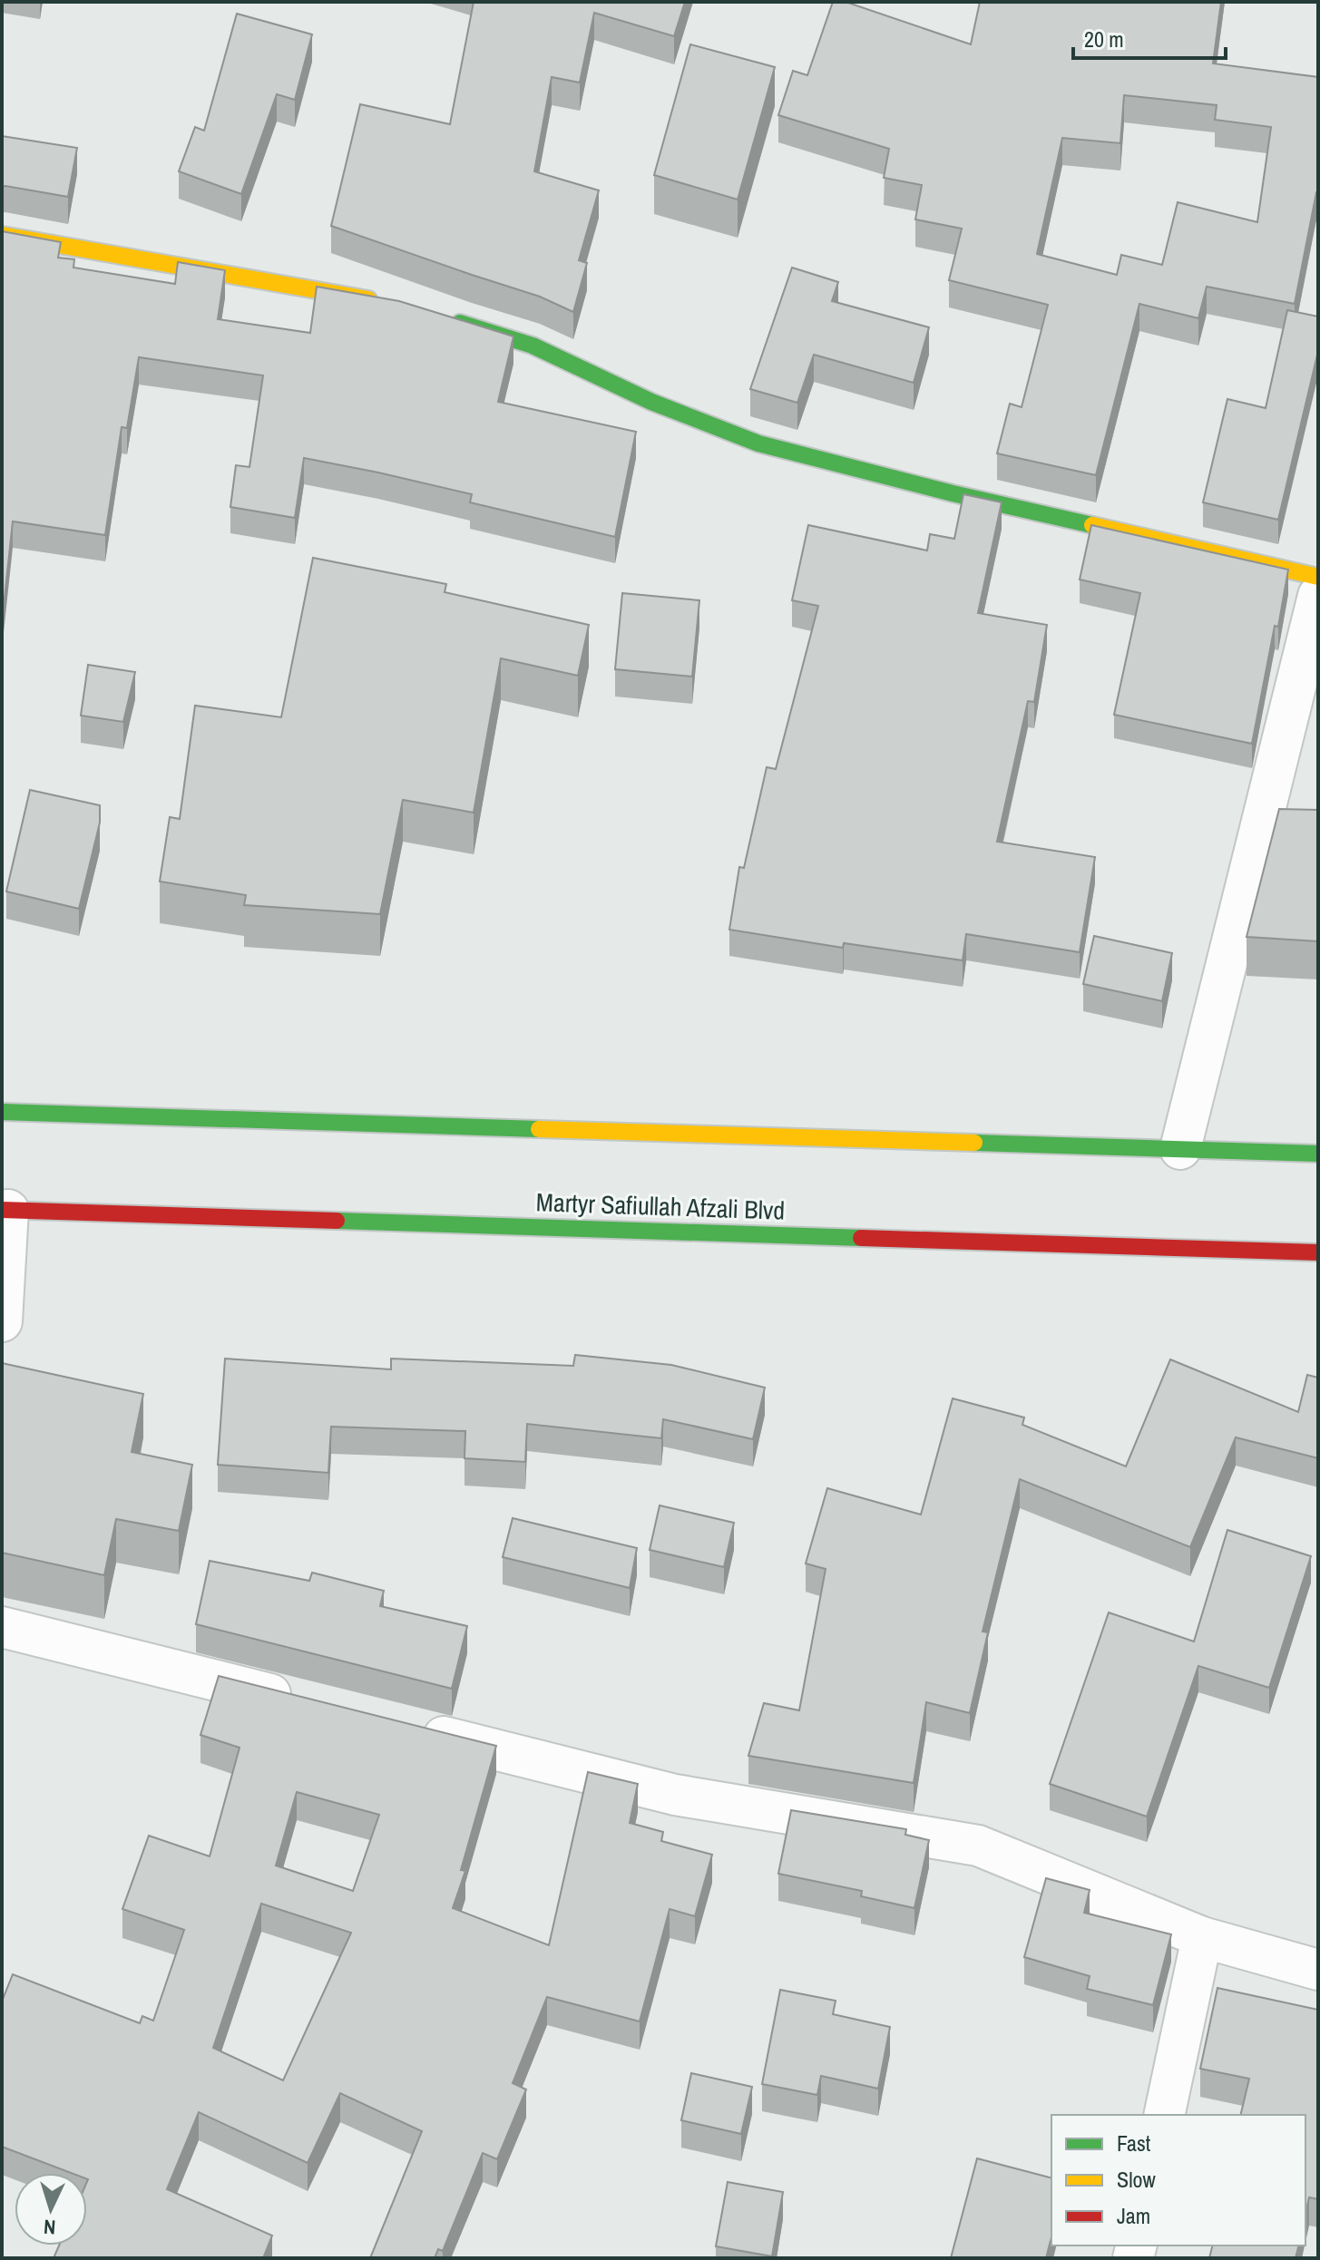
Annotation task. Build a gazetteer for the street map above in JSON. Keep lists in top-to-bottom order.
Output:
{
  "streets": {
    "main road": ["Martyr Safiullah Afzali Blvd"]
  },
  "legend": ["Fast", "Slow", "Jam"],
  "scale_bar": "20 m",
  "north": "bottom"
}
